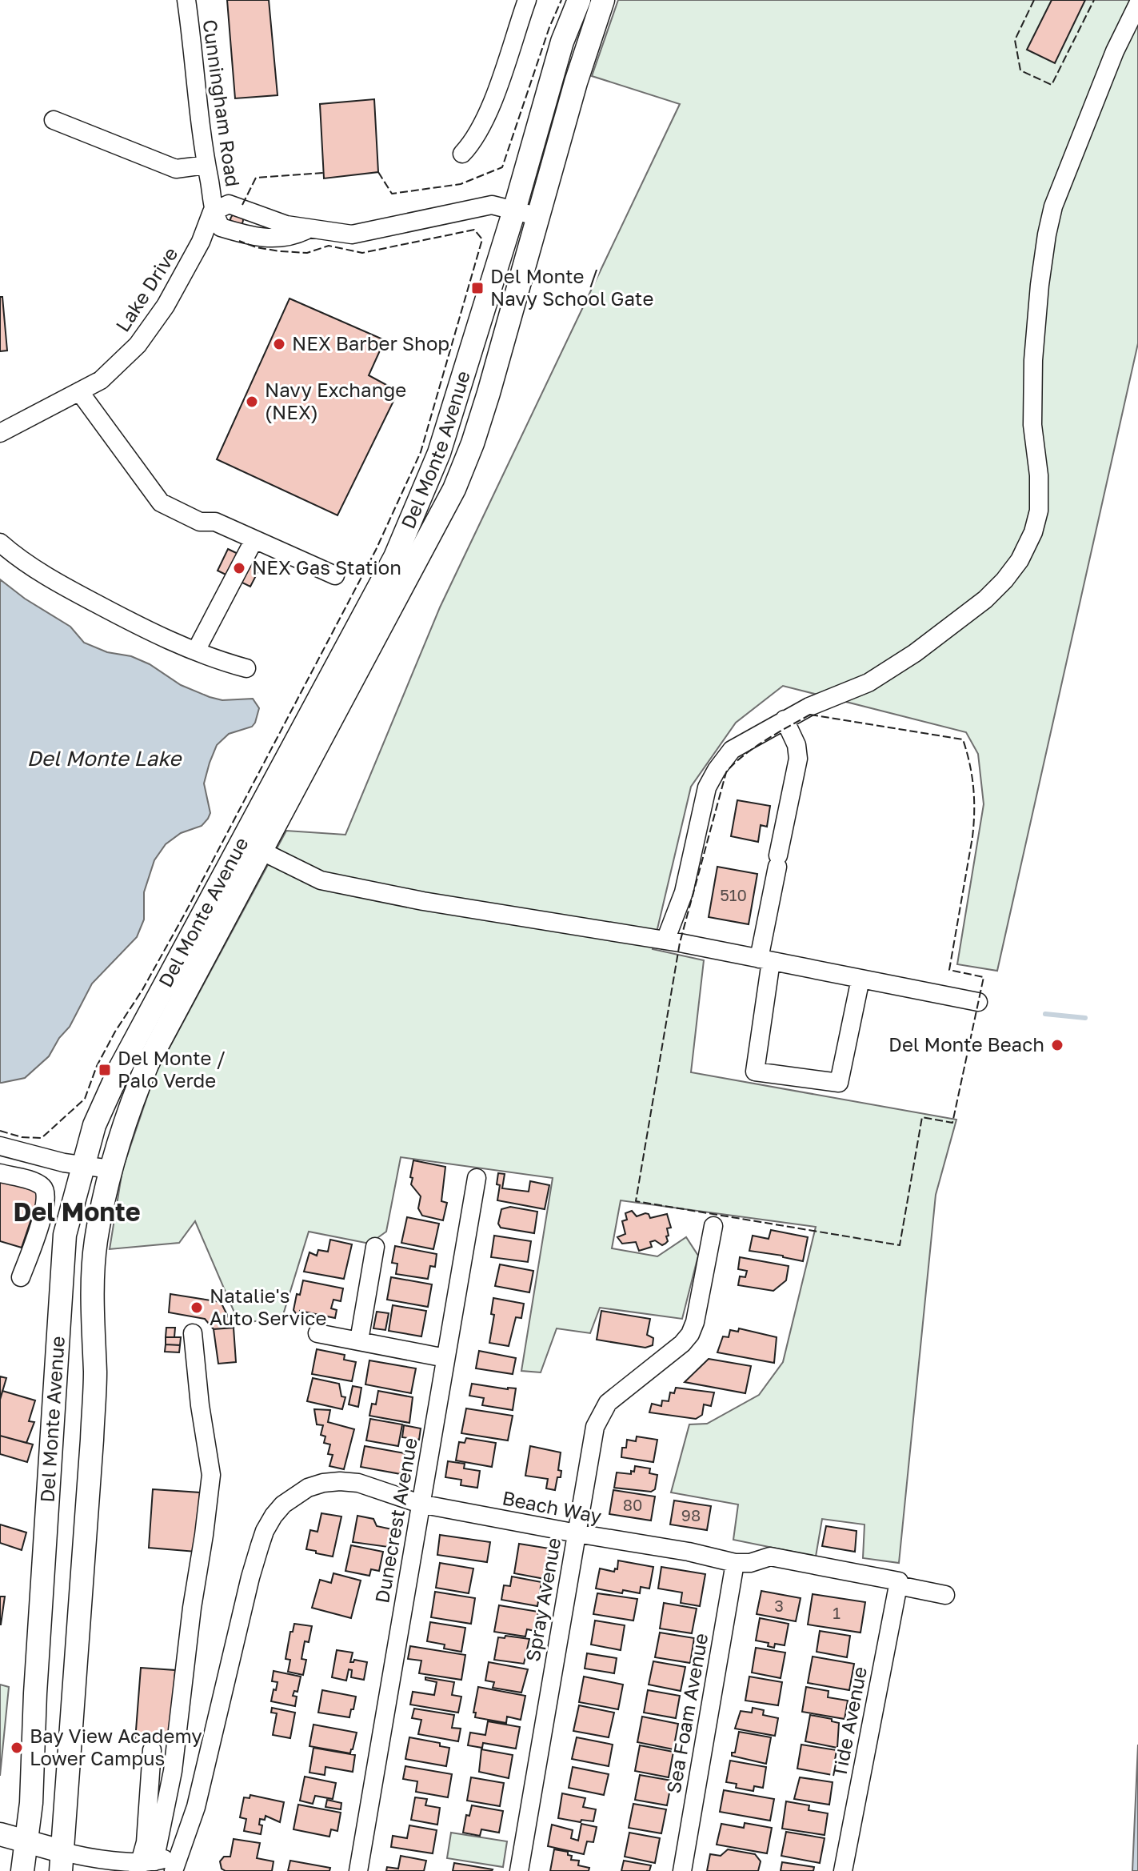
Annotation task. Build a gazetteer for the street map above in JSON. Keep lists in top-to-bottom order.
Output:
{
  "streets": {
    "main road": ["Del Monte Avenue"],
    "street": [
      "Cunningham Road",
      "Lake Drive",
      "Beach Way",
      "Dunecrest Avenue",
      "Spray Avenue",
      "Sea Foam Avenue",
      "Tide Avenue"
    ]
  },
  "crossings": [
    ["Cunningham Road", "Lake Drive"],
    ["Cunningham Road", "Del Monte Avenue"],
    ["Beach Way", "Dunecrest Avenue"],
    ["Beach Way", "Spray Avenue"],
    ["Beach Way", "Sea Foam Avenue"],
    ["Beach Way", "Tide Avenue"]
  ],
  "districts": ["Del Monte"],
  "water": ["Del Monte Lake"],
  "places": {
    "transit": ["Del Monte / Navy School Gate", "Del Monte / Palo Verde"],
    "other": [
      "NEX Barber Shop",
      "Navy Exchange (NEX)",
      "NEX Gas Station",
      "Del Monte Beach",
      "Natalie's Auto Service",
      "Bay View Academy Lower Campus"
    ]
  },
  "house_numbers": [
    "510",
    "80",
    "98",
    "3",
    "1"
  ]
}
